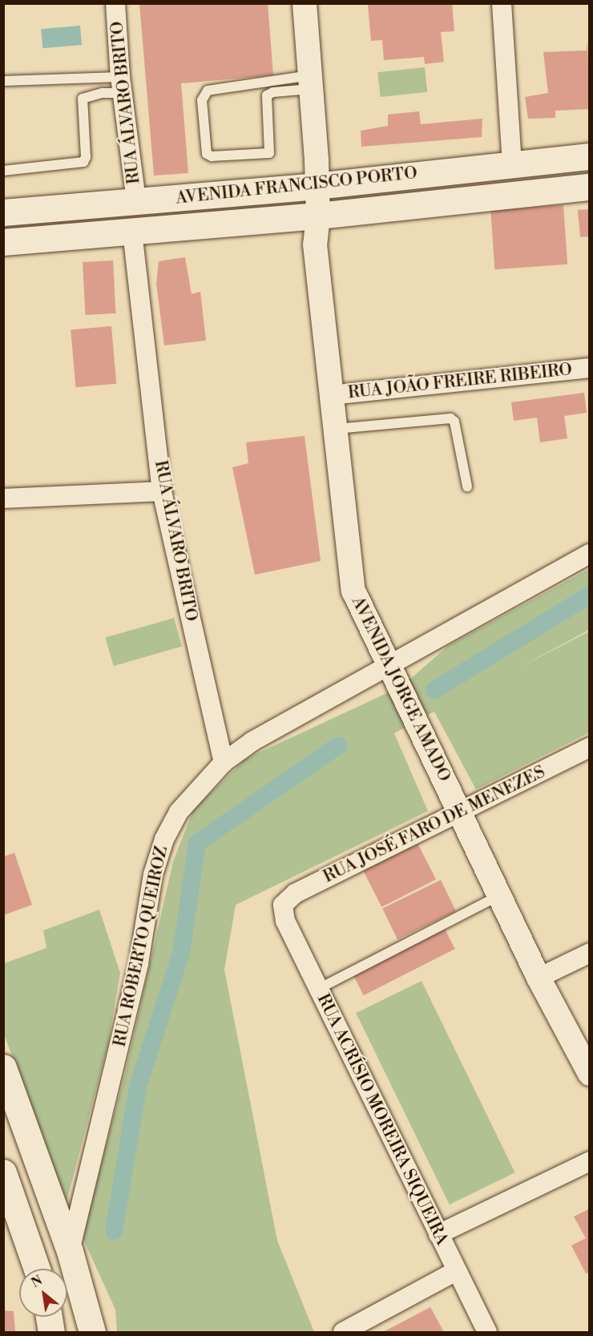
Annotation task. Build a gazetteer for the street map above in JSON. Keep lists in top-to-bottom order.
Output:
{
  "streets": {
    "main road": ["AVENIDA FRANCISCO PORTO"],
    "street": [
      "RUA ÁLVARO BRITO",
      "RUA JOÃO FREIRE RIBEIRO",
      "AVENIDA JORGE AMADO",
      "RUA JOSÉ FARO DE MENEZES",
      "RUA ROBERTO QUEIROZ",
      "RUA ACRÍSIO MOREIRA SIQUEIRA"
    ]
  },
  "crossings": [
    ["RUA ÁLVARO BRITO", "AVENIDA FRANCISCO PORTO"],
    ["RUA ÁLVARO BRITO", "RUA ROBERTO QUEIROZ"],
    ["AVENIDA FRANCISCO PORTO", "AVENIDA JORGE AMADO"],
    ["RUA JOÃO FREIRE RIBEIRO", "AVENIDA JORGE AMADO"],
    ["AVENIDA JORGE AMADO", "RUA JOSÉ FARO DE MENEZES"],
    ["AVENIDA JORGE AMADO", "RUA ROBERTO QUEIROZ"],
    ["RUA JOSÉ FARO DE MENEZES", "RUA ACRÍSIO MOREIRA SIQUEIRA"]
  ],
  "north": "top left"
}
